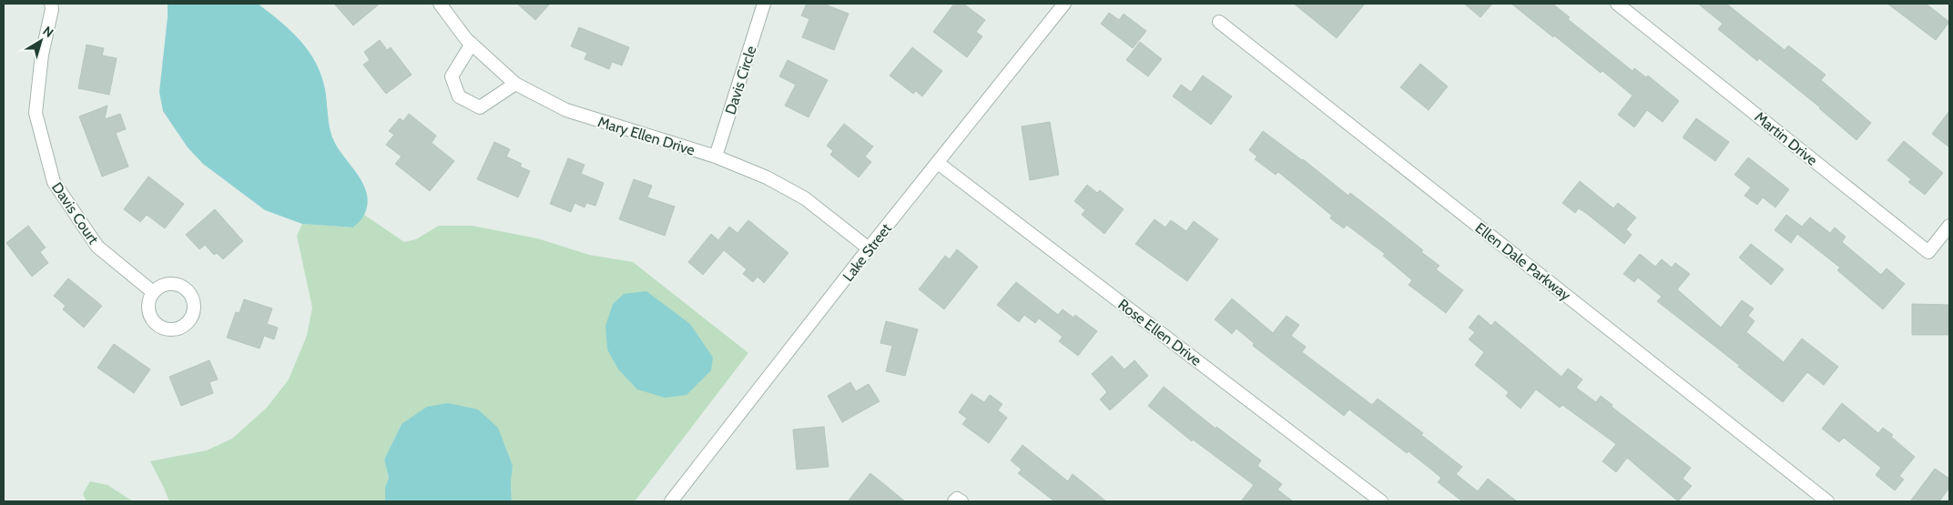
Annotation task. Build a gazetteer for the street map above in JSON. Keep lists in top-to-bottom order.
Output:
{
  "streets": {
    "street": [
      "Davis Circle",
      "Mary Ellen Drive",
      "Martin Drive",
      "Davis Court",
      "Lake Street",
      "Ellen Dale Parkway",
      "Rose Ellen Drive"
    ]
  },
  "crossings": [
    ["Davis Circle", "Mary Ellen Drive"],
    ["Mary Ellen Drive", "Lake Street"],
    ["Lake Street", "Rose Ellen Drive"]
  ],
  "north": "top right"
}
